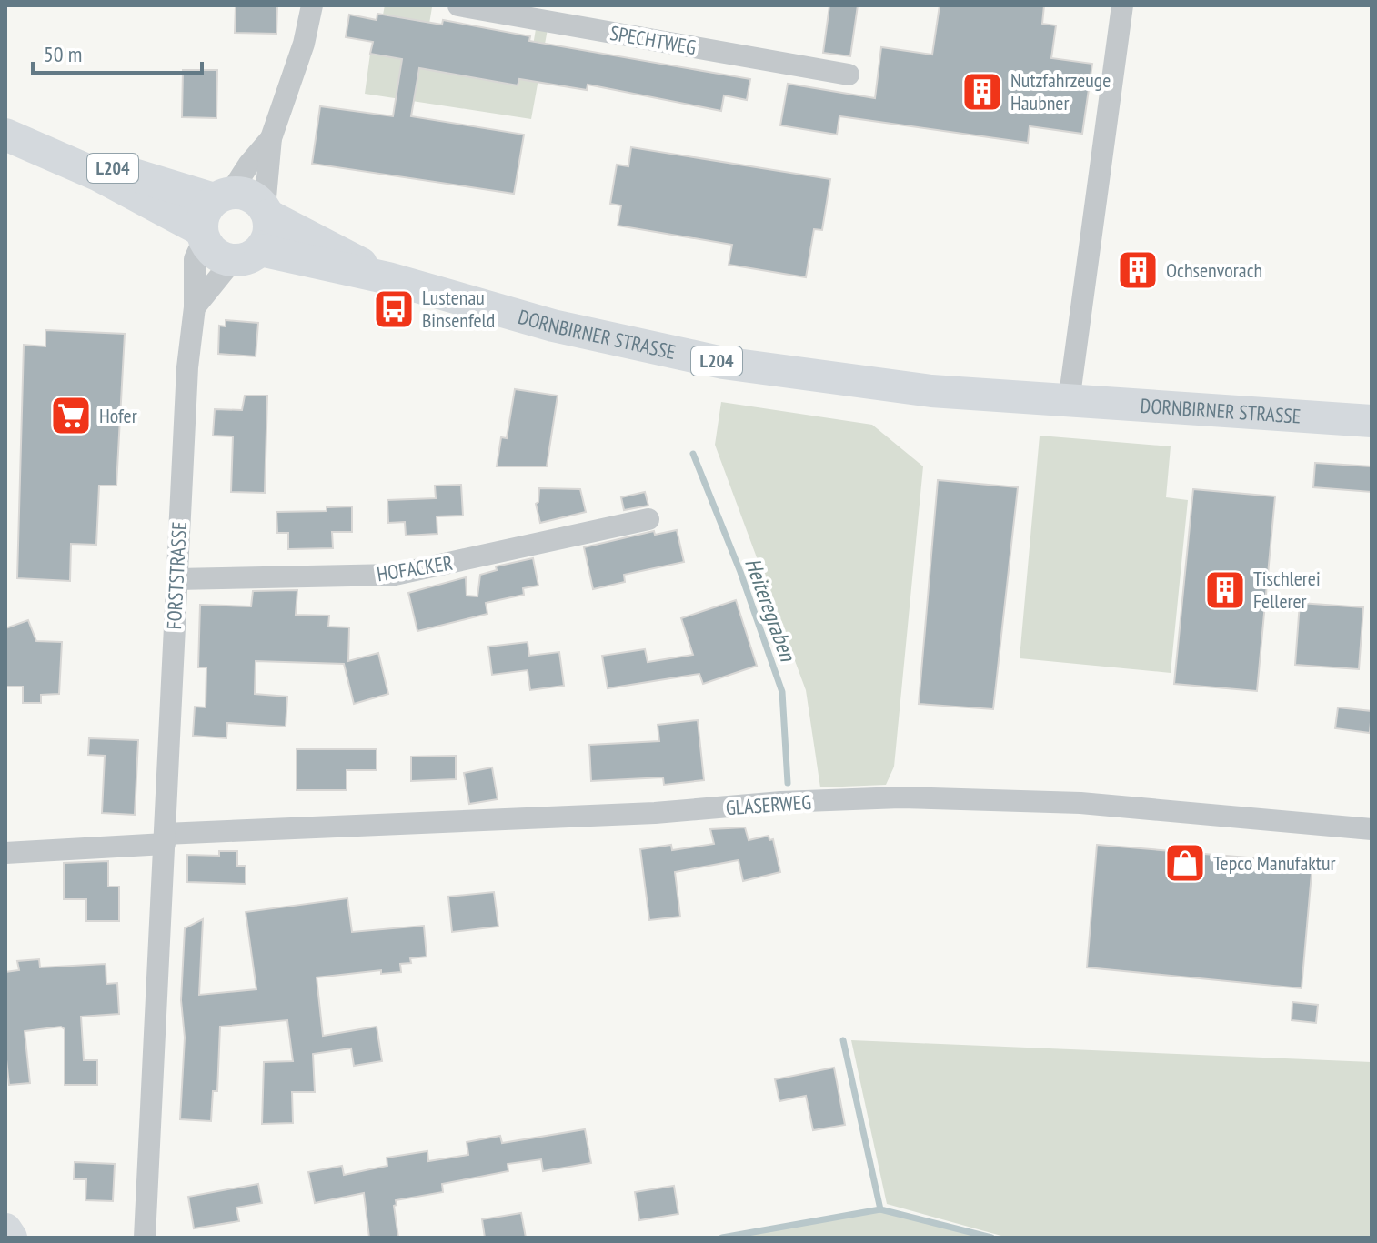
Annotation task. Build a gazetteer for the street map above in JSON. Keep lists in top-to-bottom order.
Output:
{
  "streets": {
    "main road": ["L204", "DORNBIRNER STRASSE"],
    "street": [
      "SPECHTWEG",
      "HOFACKER",
      "FORSTSTRASSE",
      "GLASERWEG"
    ]
  },
  "crossings": [
    ["DORNBIRNER STRASSE", "FORSTSTRASSE"],
    ["HOFACKER", "FORSTSTRASSE"],
    ["FORSTSTRASSE", "GLASERWEG"]
  ],
  "water": ["Heiteregraben"],
  "places": {
    "building": ["Nutzfahrzeuge Haubner", "Ochsenvorach", "Tischlerei Fellerer"],
    "bus stop": ["Lustenau Binsenfeld"],
    "supermarket": ["Hofer"],
    "shop": ["Tepco Manufaktur"]
  },
  "scale_bar": "50 m"
}
